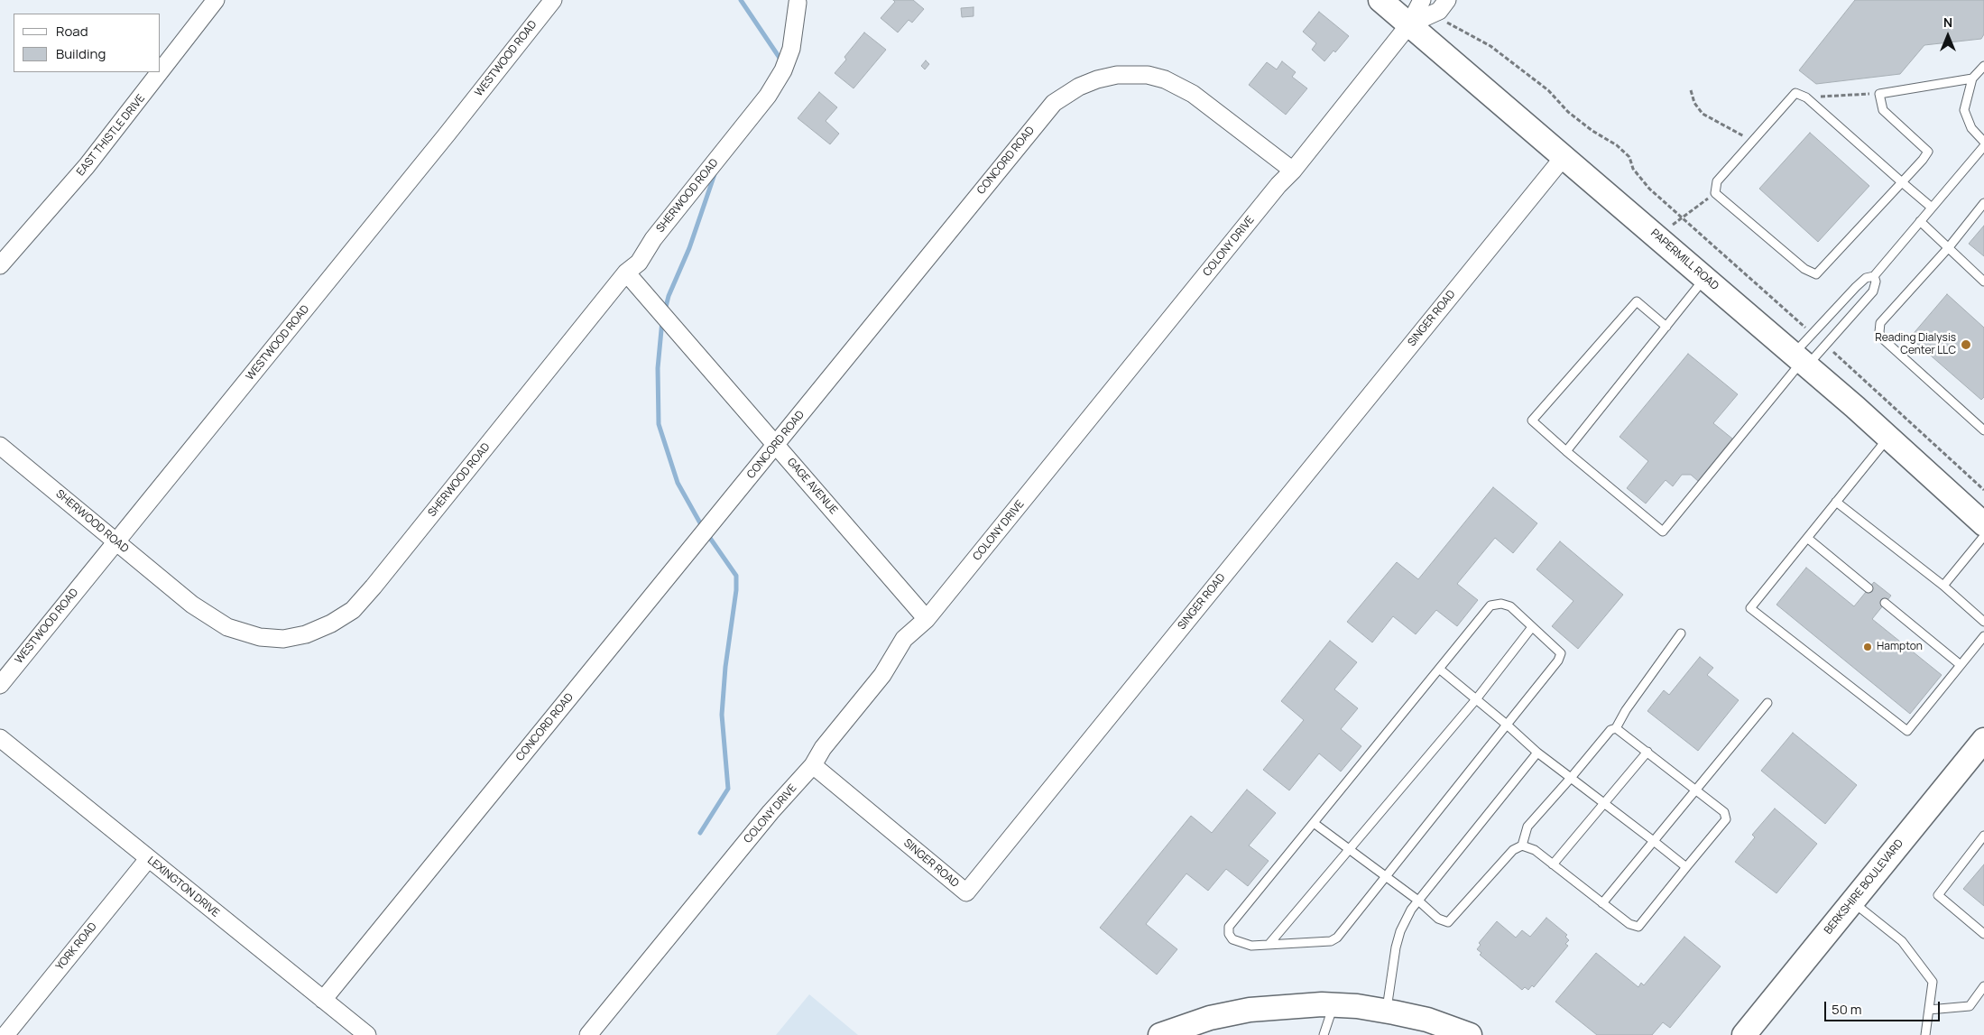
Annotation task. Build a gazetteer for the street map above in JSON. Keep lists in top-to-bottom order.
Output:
{
  "streets": {
    "main road": ["PAPERMILL ROAD", "BERKSHIRE BOULEVARD"],
    "street": [
      "WESTWOOD ROAD",
      "EAST THISTLE DRIVE",
      "CONCORD ROAD",
      "SHERWOOD ROAD",
      "COLONY DRIVE",
      "SINGER ROAD",
      "GAGE AVENUE",
      "LEXINGTON DRIVE",
      "YORK ROAD"
    ]
  },
  "crossings": [
    ["WESTWOOD ROAD", "SHERWOOD ROAD"],
    ["CONCORD ROAD", "COLONY DRIVE"],
    ["CONCORD ROAD", "GAGE AVENUE"],
    ["CONCORD ROAD", "LEXINGTON DRIVE"],
    ["SHERWOOD ROAD", "GAGE AVENUE"],
    ["COLONY DRIVE", "PAPERMILL ROAD"],
    ["COLONY DRIVE", "SINGER ROAD"],
    ["COLONY DRIVE", "GAGE AVENUE"],
    ["PAPERMILL ROAD", "SINGER ROAD"],
    ["LEXINGTON DRIVE", "YORK ROAD"]
  ],
  "places": ["Reading Dialysis Center LLC", "Hampton"],
  "legend": ["Road", "Building"],
  "scale_bar": "50 m",
  "north": "top"
}
